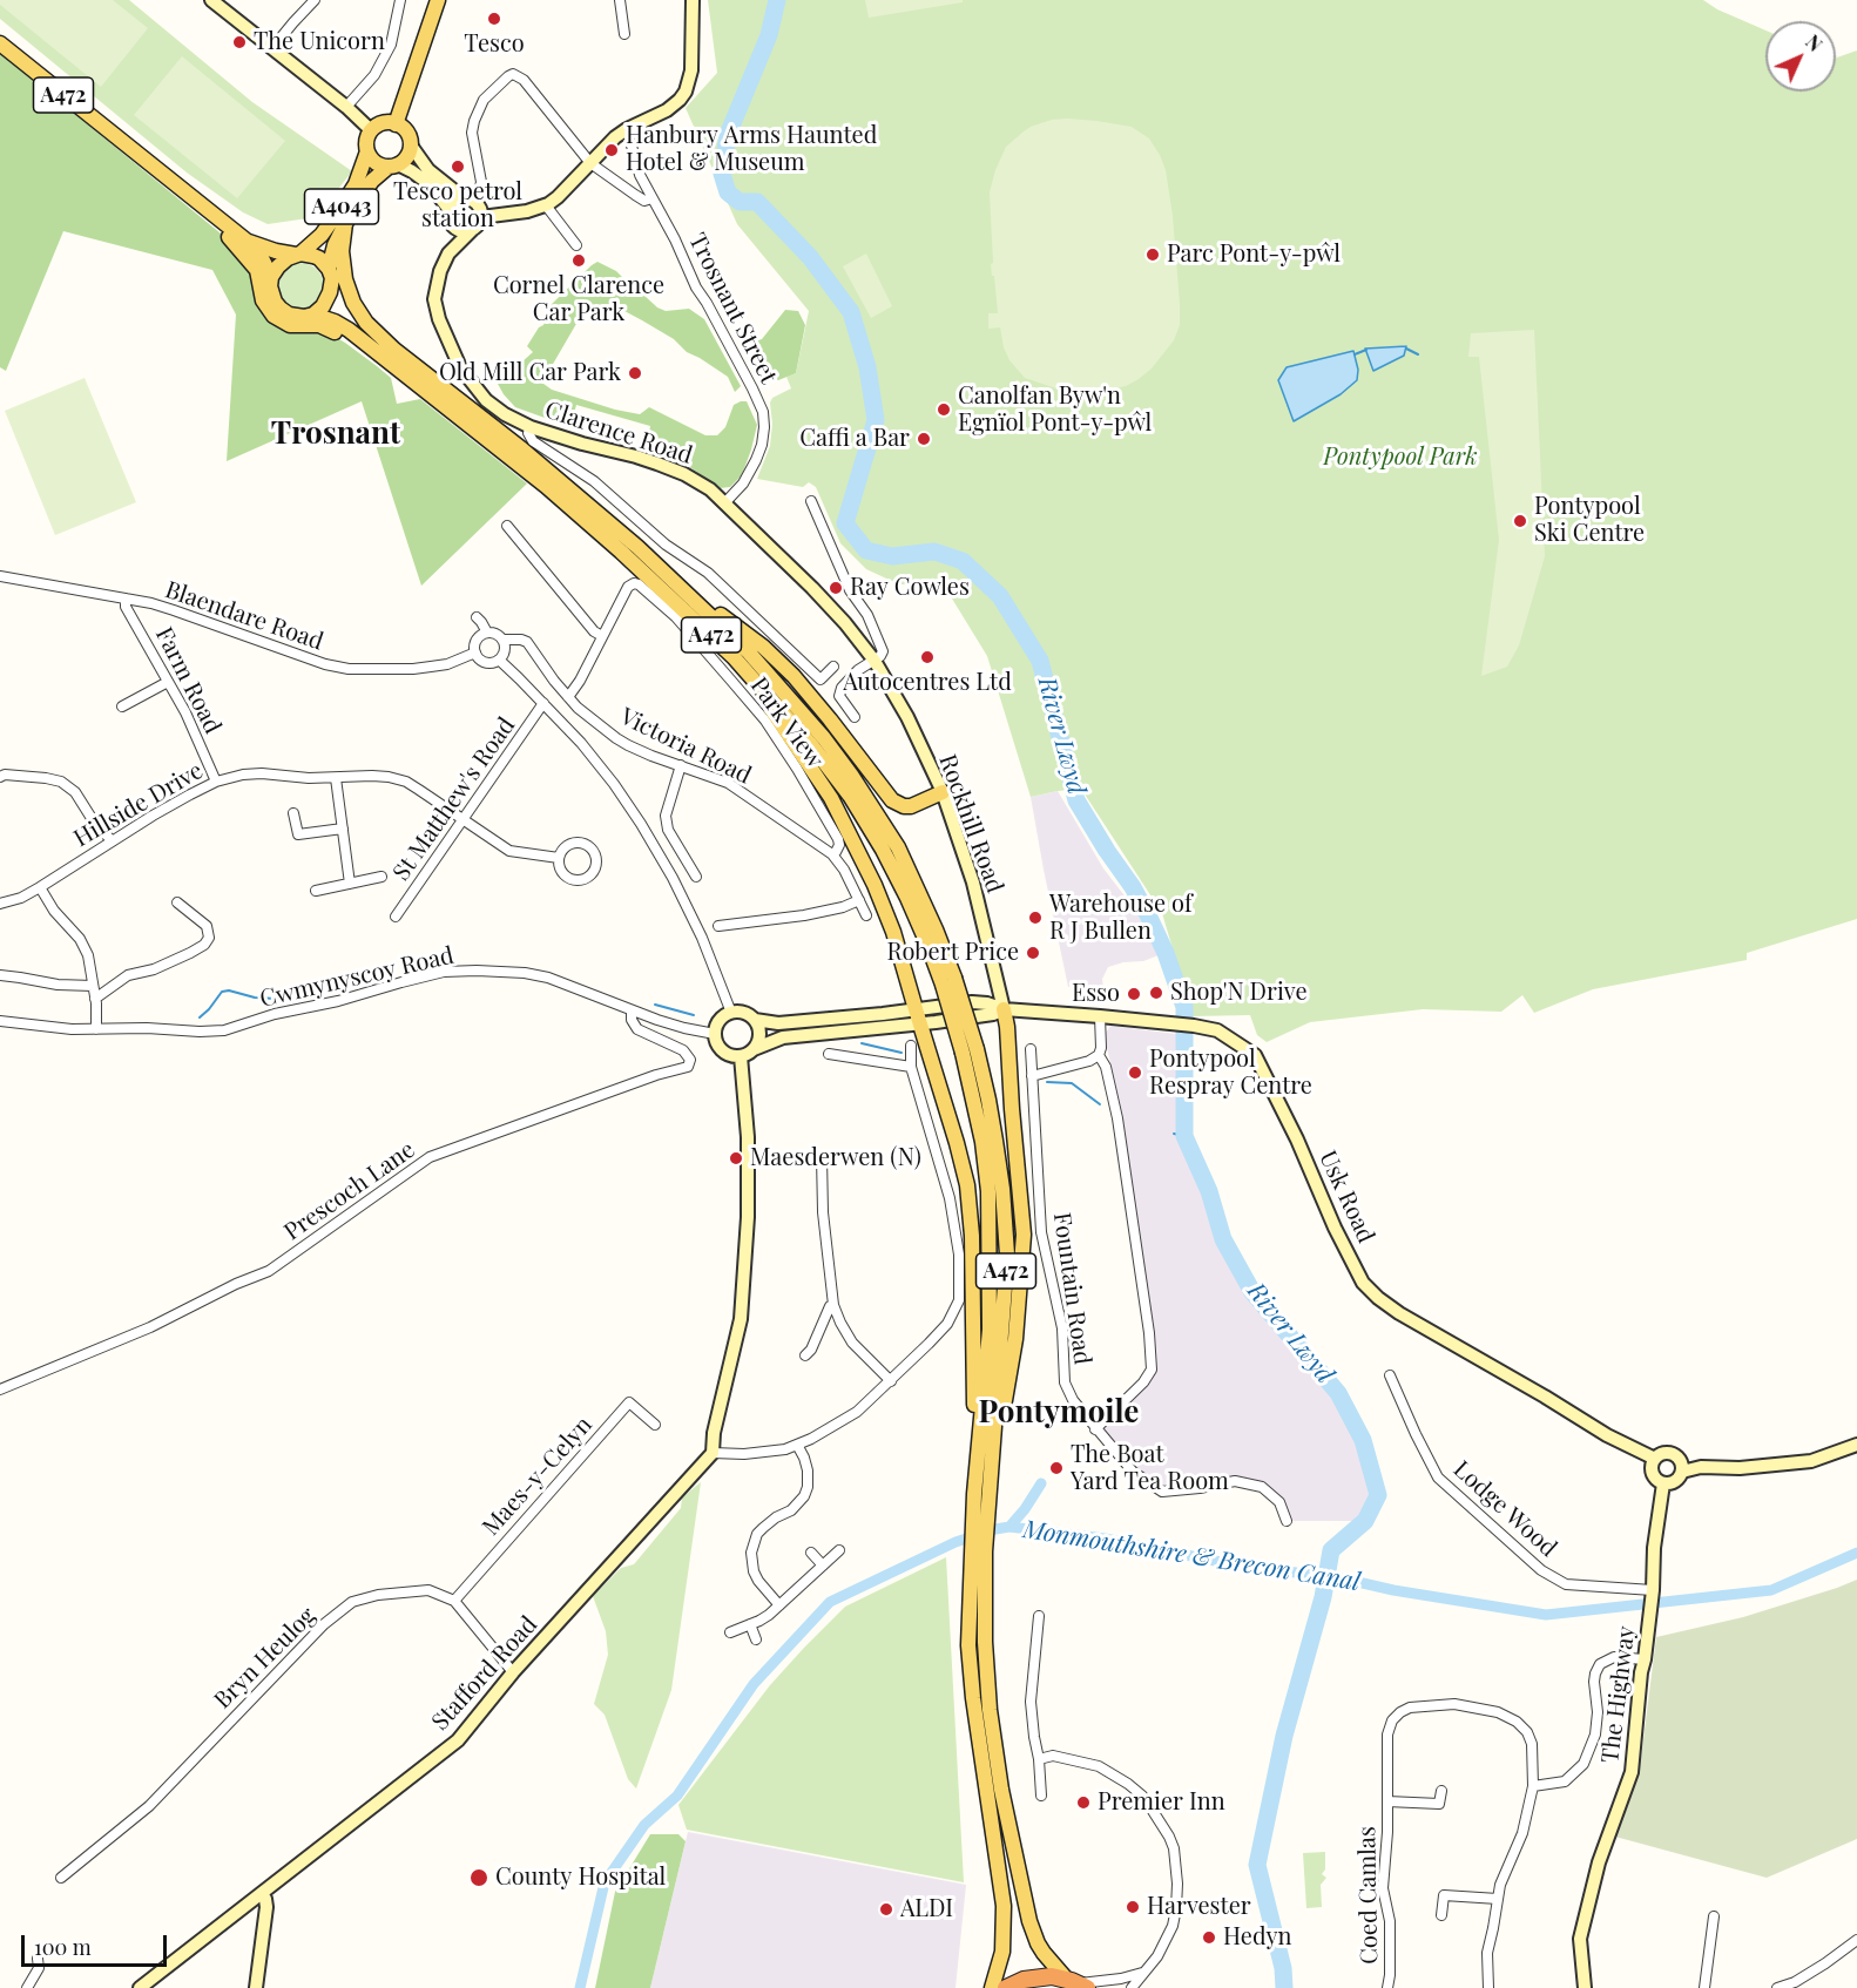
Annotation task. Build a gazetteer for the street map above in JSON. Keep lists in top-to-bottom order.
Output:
{
  "streets": {
    "main road": ["A472", "A4043"],
    "street": [
      "Trosnant Street",
      "Clarence Road",
      "Blaendare Road",
      "Farm Road",
      "Park View",
      "Victoria Road",
      "St Matthew's Road",
      "Hillside Drive",
      "Rockhill Road",
      "Cwmynyscoy Road",
      "Prescoch Lane",
      "Usk Road",
      "Fountain Road",
      "Maes-y-Celyn",
      "Lodge Wood",
      "Bryn Heulog",
      "Stafford Road",
      "The Highway",
      "Coed Camlas"
    ]
  },
  "crossings": [
    ["A472", "A4043"],
    ["Trosnant Street", "Clarence Road"],
    ["Clarence Road", "Rockhill Road"],
    ["Blaendare Road", "Farm Road"],
    ["Blaendare Road", "Victoria Road"],
    ["Farm Road", "Hillside Drive"],
    ["Park View", "Victoria Road"],
    ["St Matthew's Road", "Hillside Drive"],
    ["Rockhill Road", "Usk Road"],
    ["Cwmynyscoy Road", "Prescoch Lane"],
    ["Usk Road", "The Highway"],
    ["Maes-y-Celyn", "Bryn Heulog"],
    ["Lodge Wood", "The Highway"]
  ],
  "districts": ["Trosnant", "Pontymoile"],
  "water": ["River Lwyd", "Monmouthshire & Brecon Canal"],
  "parks": ["Pontypool Park"],
  "places": [
    "Tesco",
    "The Unicorn",
    "Hanbury Arms Haunted Hotel & Museum",
    "Tesco petrol station",
    "Parc Pont-y-pŵl",
    "Cornel Clarence Car Park",
    "Old Mill Car Park",
    "Canolfan Byw'n Egnïol Pont-y-pŵl",
    "Caffi a Bar",
    "Pontypool Ski Centre",
    "Ray Cowles",
    "Autocentres Ltd",
    "Warehouse of R J Bullen",
    "Robert Price",
    "Shop'N Drive",
    "Esso",
    "Pontypool Respray Centre",
    "Maesderwen (N)",
    "The Boat Yard Tea Room",
    "Premier Inn",
    "County Hospital",
    "Harvester",
    "ALDI",
    "Hedyn"
  ],
  "scale_bar": "100 m",
  "north": "top right"
}
